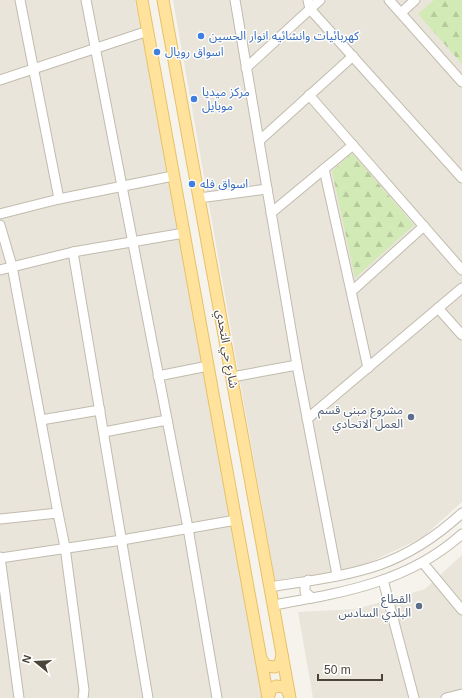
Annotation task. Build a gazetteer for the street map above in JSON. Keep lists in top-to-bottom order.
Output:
{
  "streets": {
    "main road": ["شارع حي التحدي"]
  },
  "places": [
    "كهربائيات وانشائيه انوار الحسين",
    "اسواق رويال",
    "مركز ميديا موبايل",
    "اسواق فله",
    "مشروع مبنى قسم العمل الاتحادي",
    "القطاع البلدي السادس"
  ],
  "scale_bar": "50 m",
  "north": "left"
}
